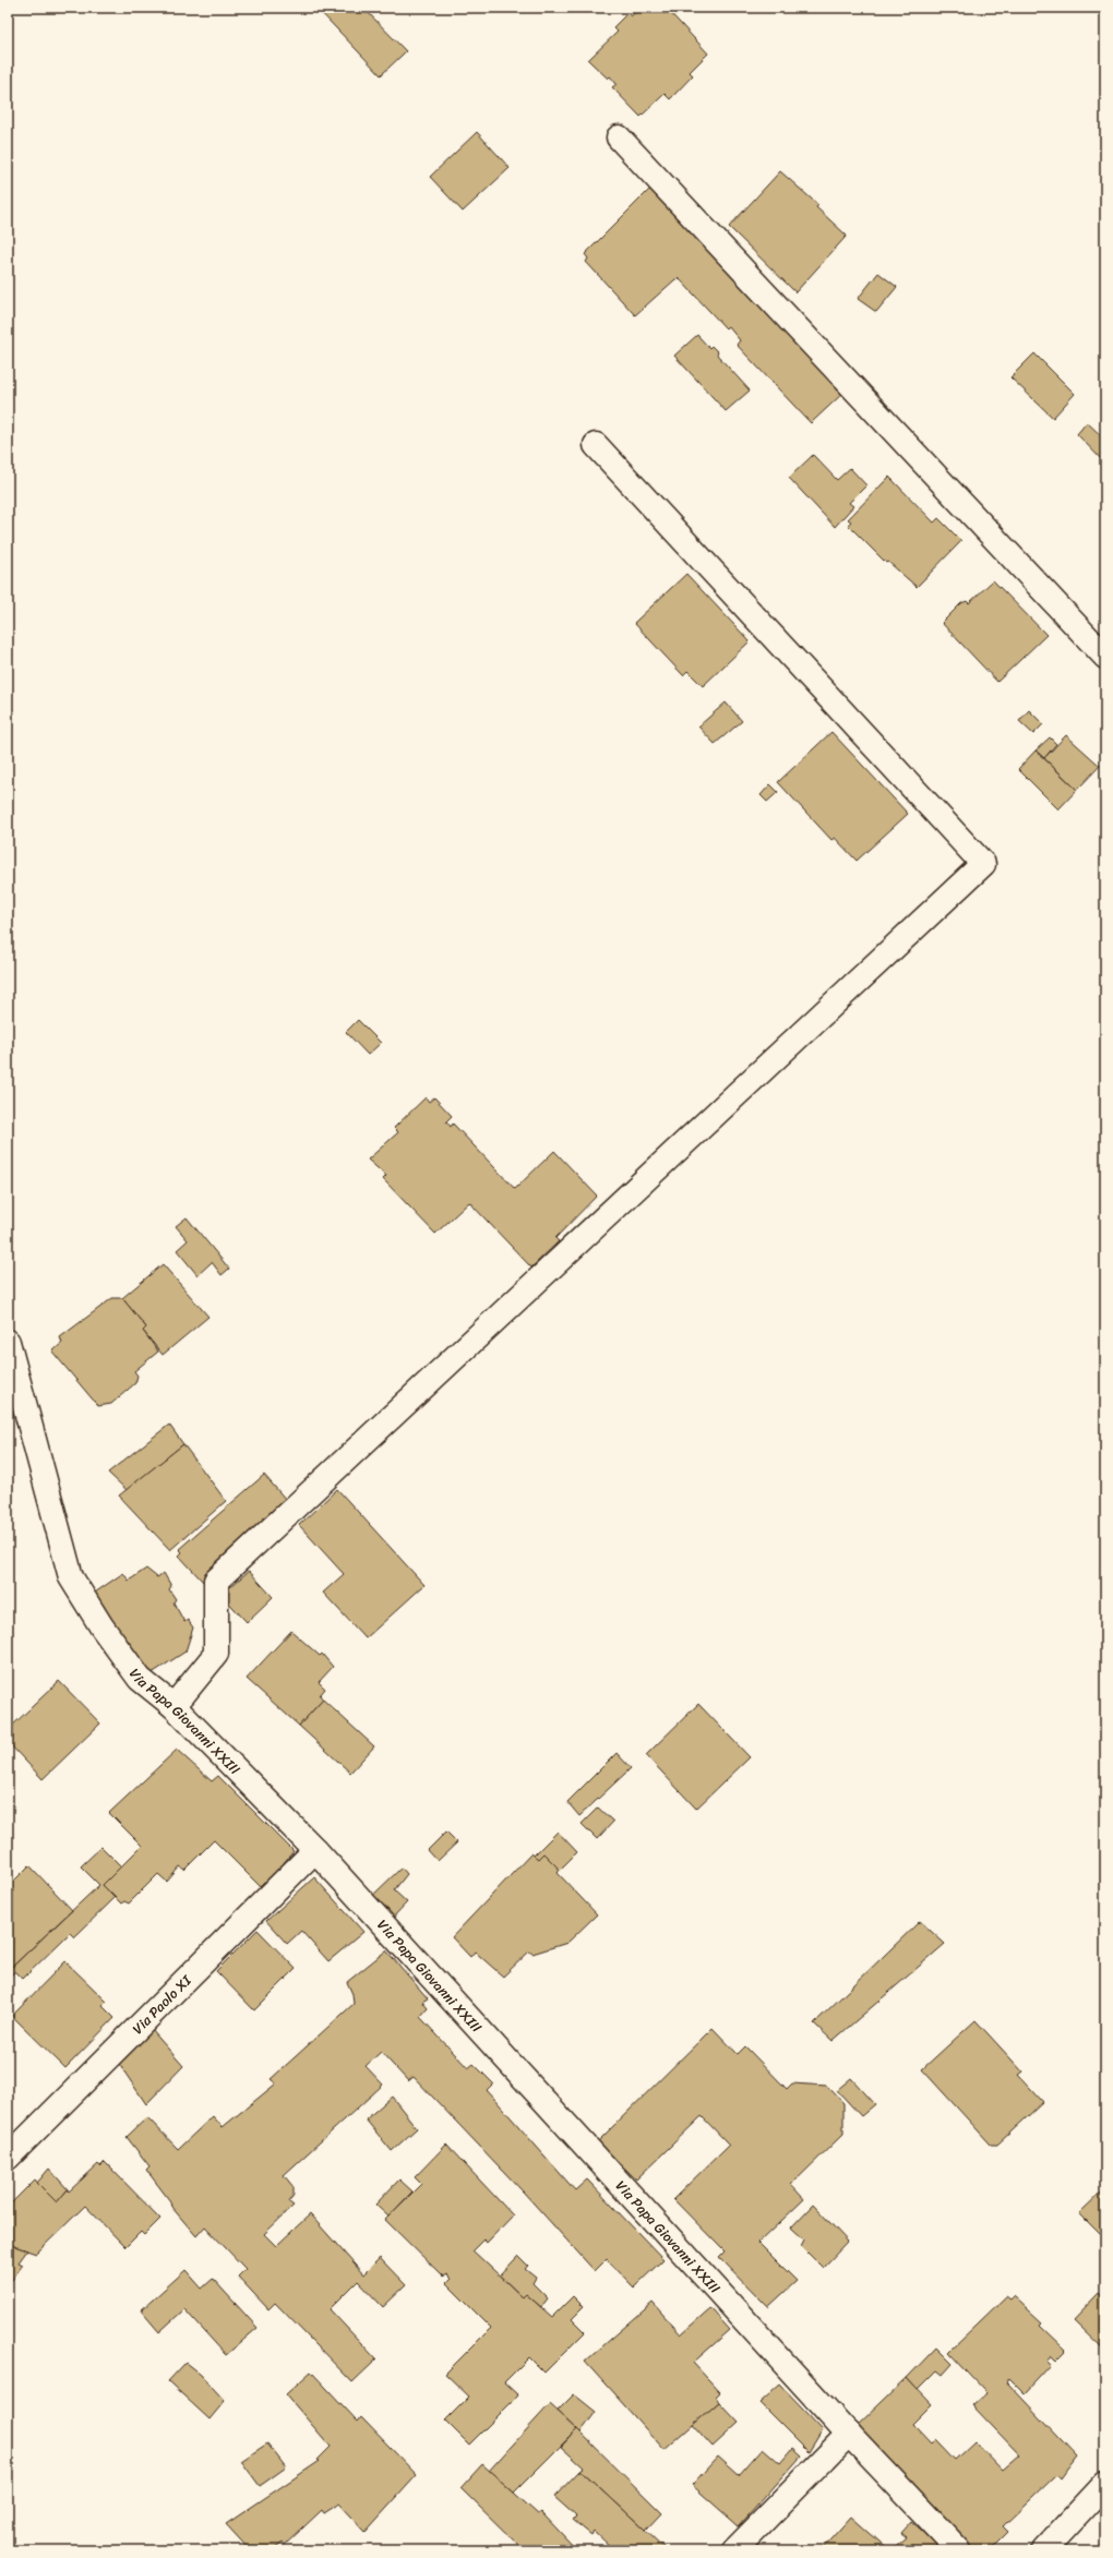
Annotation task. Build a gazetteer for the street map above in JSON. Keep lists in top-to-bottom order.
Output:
{
  "streets": {
    "street": ["Via Papa Giovanni XXIII", "Via Paolo XI"]
  },
  "crossings": [
    ["Via Papa Giovanni XXIII", "Via Paolo XI"]
  ]
}
